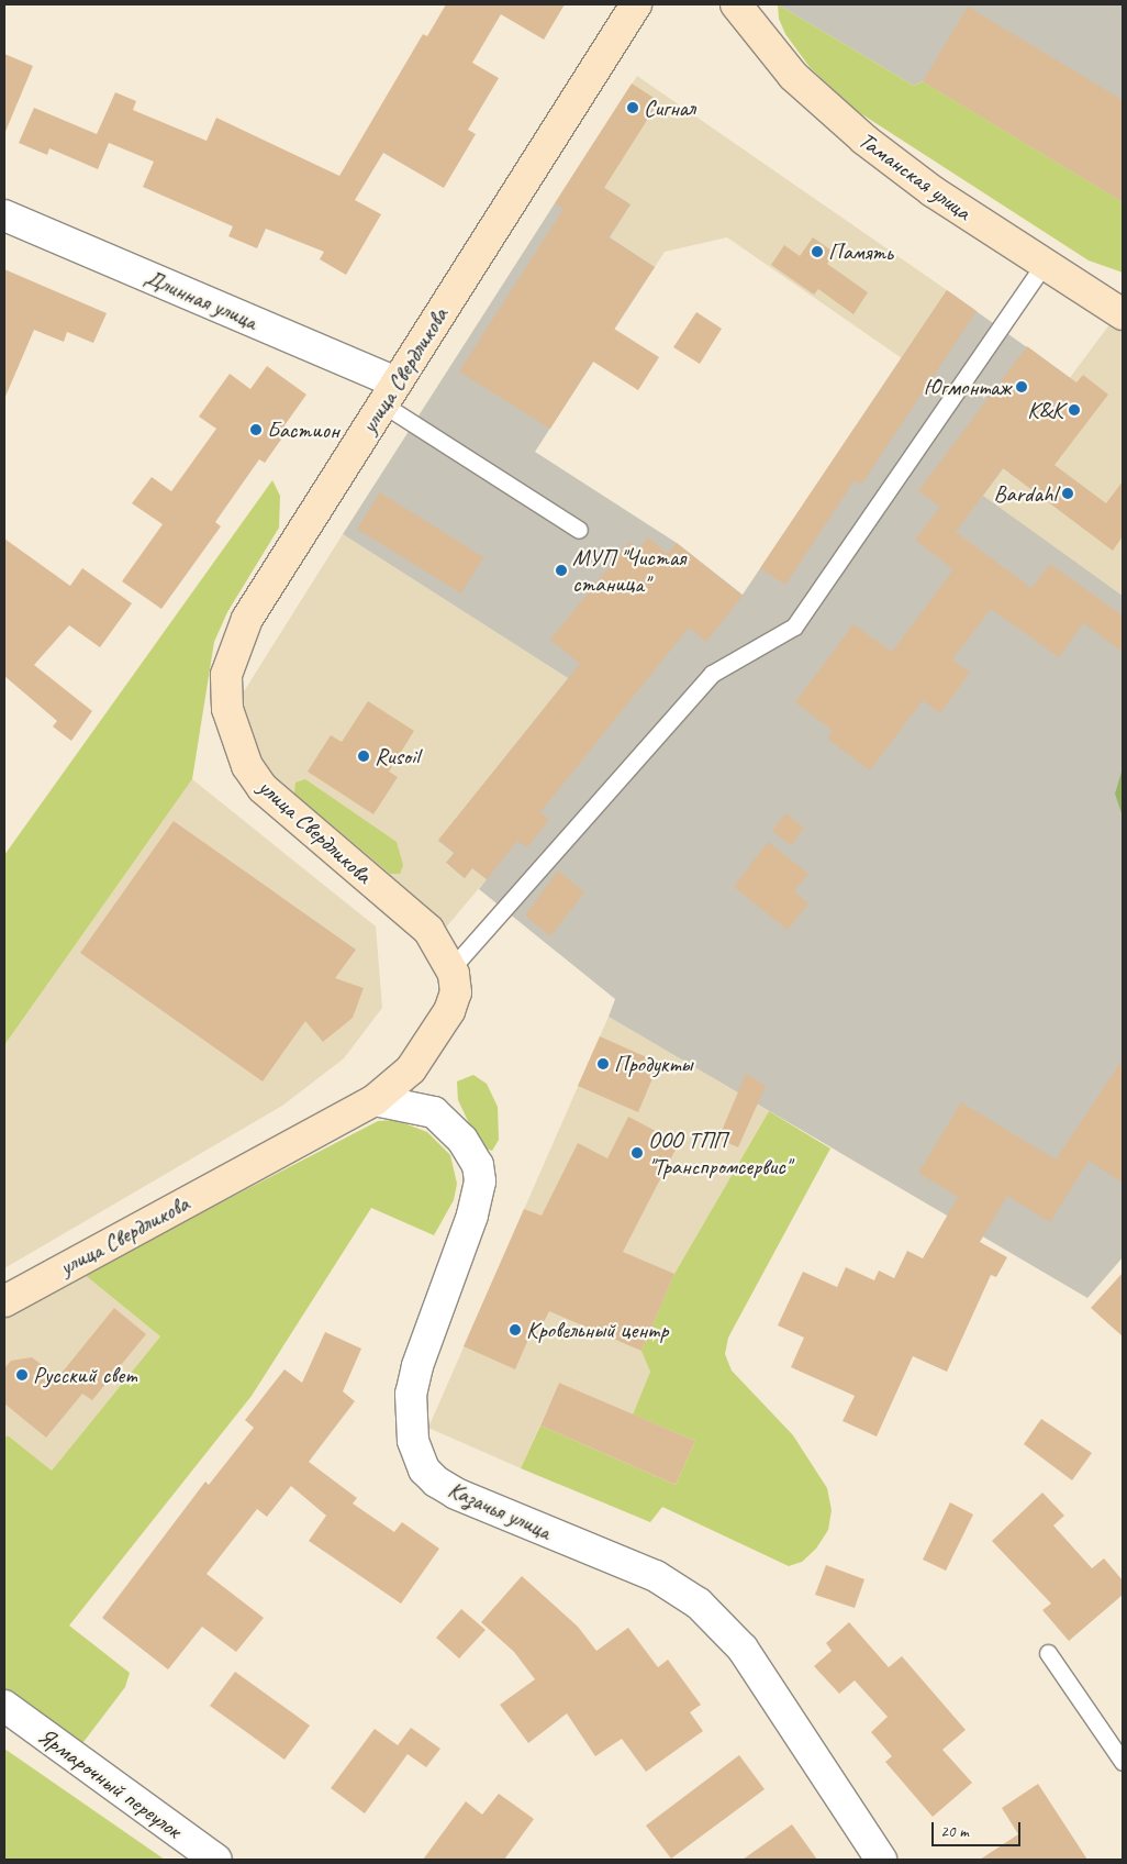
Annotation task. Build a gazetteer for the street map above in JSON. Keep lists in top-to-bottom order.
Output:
{
  "streets": {
    "street": [
      "Таманская улица",
      "Длинная улица",
      "улица Свердликова",
      "Казачья улица",
      "Ярмарочный переулок"
    ]
  },
  "crossings": [
    ["Длинная улица", "улица Свердликова"],
    ["улица Свердликова", "Казачья улица"]
  ],
  "places": [
    "Сигнал",
    "Память",
    "Югмонтаж",
    "K&K",
    "Бастион",
    "Bardahl",
    "МУП \"Чистая станица\"",
    "Rusoil",
    "Продукты",
    "ООО ТПП \"Транспромсервис\"",
    "Кровельный центр",
    "Русский свет"
  ],
  "scale_bar": "20 m"
}
